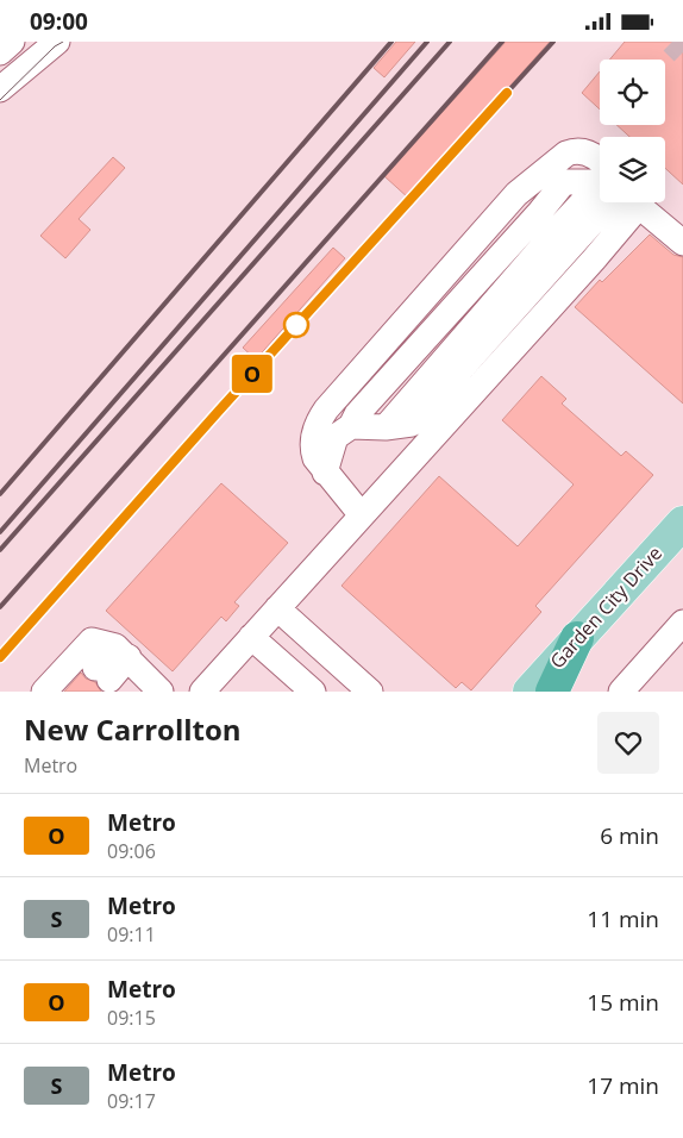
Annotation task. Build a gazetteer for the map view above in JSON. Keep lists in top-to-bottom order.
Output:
{
  "streets": {
    "main road": ["Garden City Drive"]
  },
  "lines": ["metro line O"],
  "page": {
    "status": "09:00",
    "on_map": "O",
    "heading": ["New Carrollton", "Metro"],
    "list": [
      {
        "mark": "O",
        "name": "Metro",
        "note": "09:06",
        "value": "6 min"
      },
      {
        "mark": "S",
        "name": "Metro",
        "note": "09:11",
        "value": "11 min"
      },
      {
        "mark": "O",
        "name": "Metro",
        "note": "09:15",
        "value": "15 min"
      },
      {
        "mark": "S",
        "name": "Metro",
        "note": "09:17",
        "value": "17 min"
      }
    ]
  }
}
